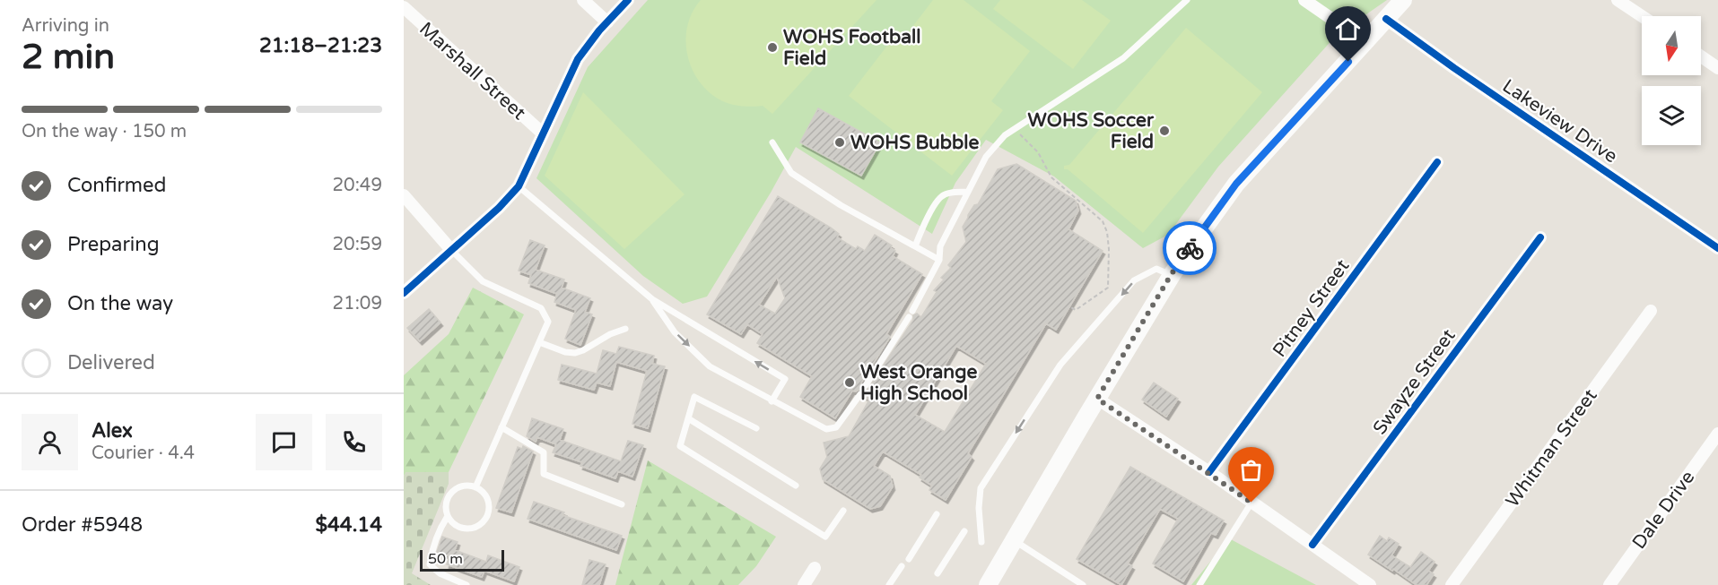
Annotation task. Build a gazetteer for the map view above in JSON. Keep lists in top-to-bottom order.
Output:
{
  "streets": {
    "street": [
      "Marshall Street",
      "Lakeview Drive",
      "Pitney Street",
      "Swayze Street",
      "Whitman Street",
      "Dale Drive"
    ]
  },
  "places": [
    "WOHS Football Field",
    "WOHS Soccer Field",
    "WOHS Bubble",
    "West Orange High School"
  ],
  "scale_bar": "50 m",
  "north": "bottom",
  "page": {
    "heading": ["2 min", "Arriving in", "21:18–21:23"],
    "panel": [
      "Alex",
      "Courier · 4.4",
      "Order #5948",
      "$44.14"
    ],
    "bar": "On the way · 150 m",
    "list": [
      ["Confirmed", "20:49"],
      ["Preparing", "20:59"],
      ["On the way", "21:09"],
      "Delivered"
    ],
    "scale": "50 m"
  }
}
